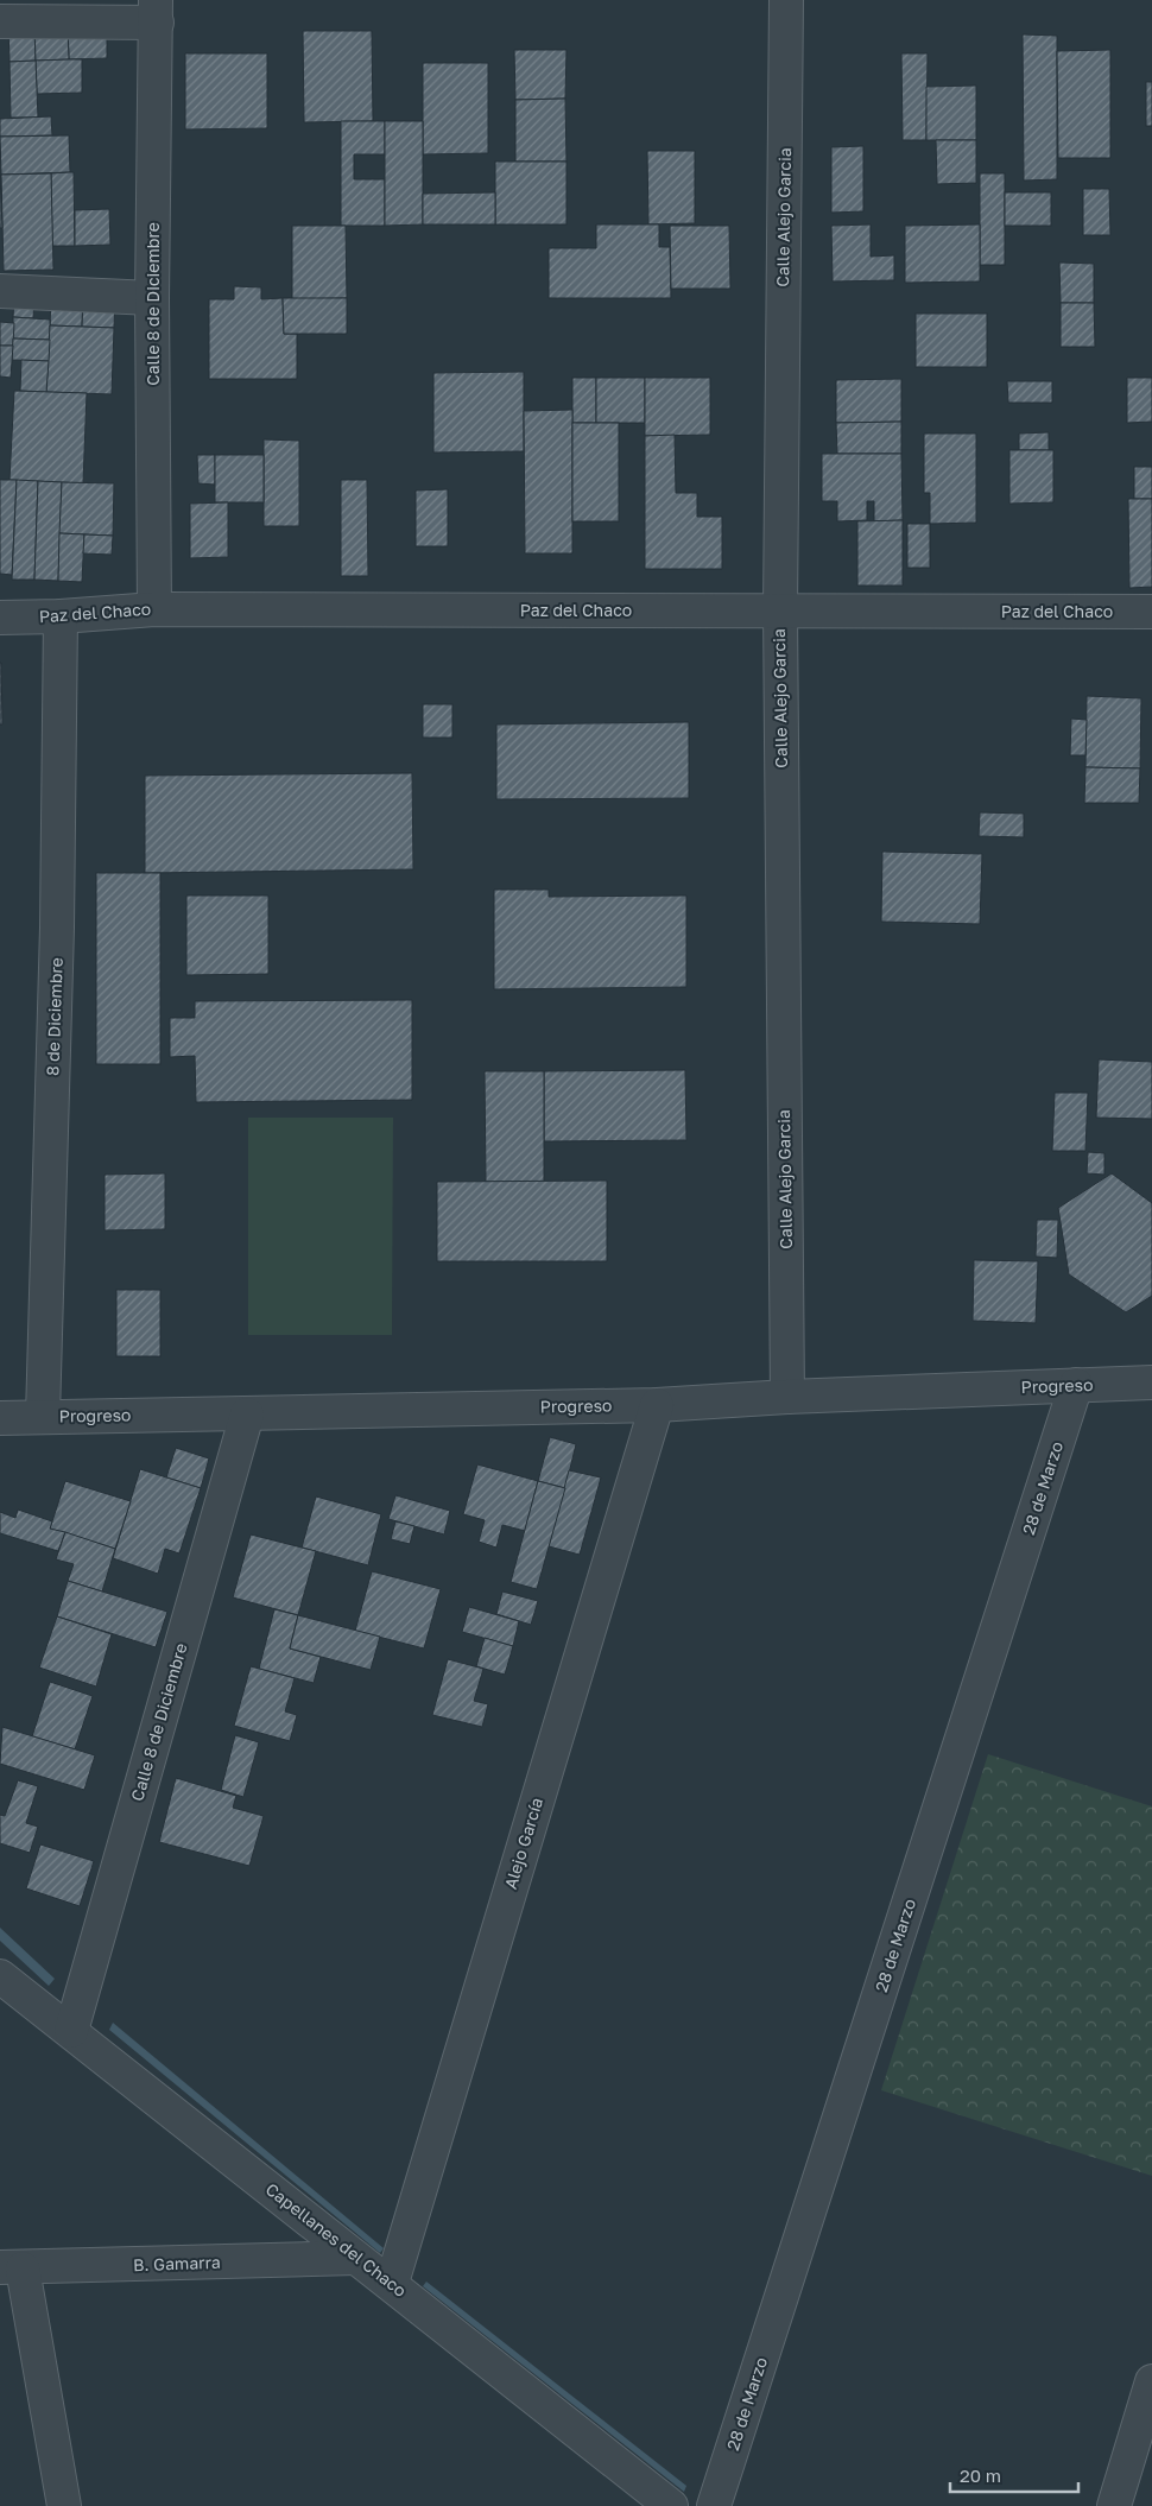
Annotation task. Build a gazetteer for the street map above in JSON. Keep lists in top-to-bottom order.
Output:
{
  "streets": {
    "street": [
      "Calle Alejo Garcia",
      "Calle 8 de Diciembre",
      "Paz del Chaco",
      "8 de Diciembre",
      "Progreso",
      "28 de Marzo",
      "Alejo García",
      "Capellanes del Chaco",
      "B. Gamarra"
    ]
  },
  "crossings": [
    ["Calle Alejo Garcia", "Paz del Chaco"],
    ["Calle Alejo Garcia", "Progreso"],
    ["Calle 8 de Diciembre", "Paz del Chaco"],
    ["Calle 8 de Diciembre", "Progreso"],
    ["Calle 8 de Diciembre", "Capellanes del Chaco"],
    ["Paz del Chaco", "8 de Diciembre"],
    ["8 de Diciembre", "Progreso"],
    ["Progreso", "28 de Marzo"],
    ["Progreso", "Alejo García"],
    ["Alejo García", "Capellanes del Chaco"],
    ["Capellanes del Chaco", "B. Gamarra"]
  ],
  "scale_bar": "20 m"
}
